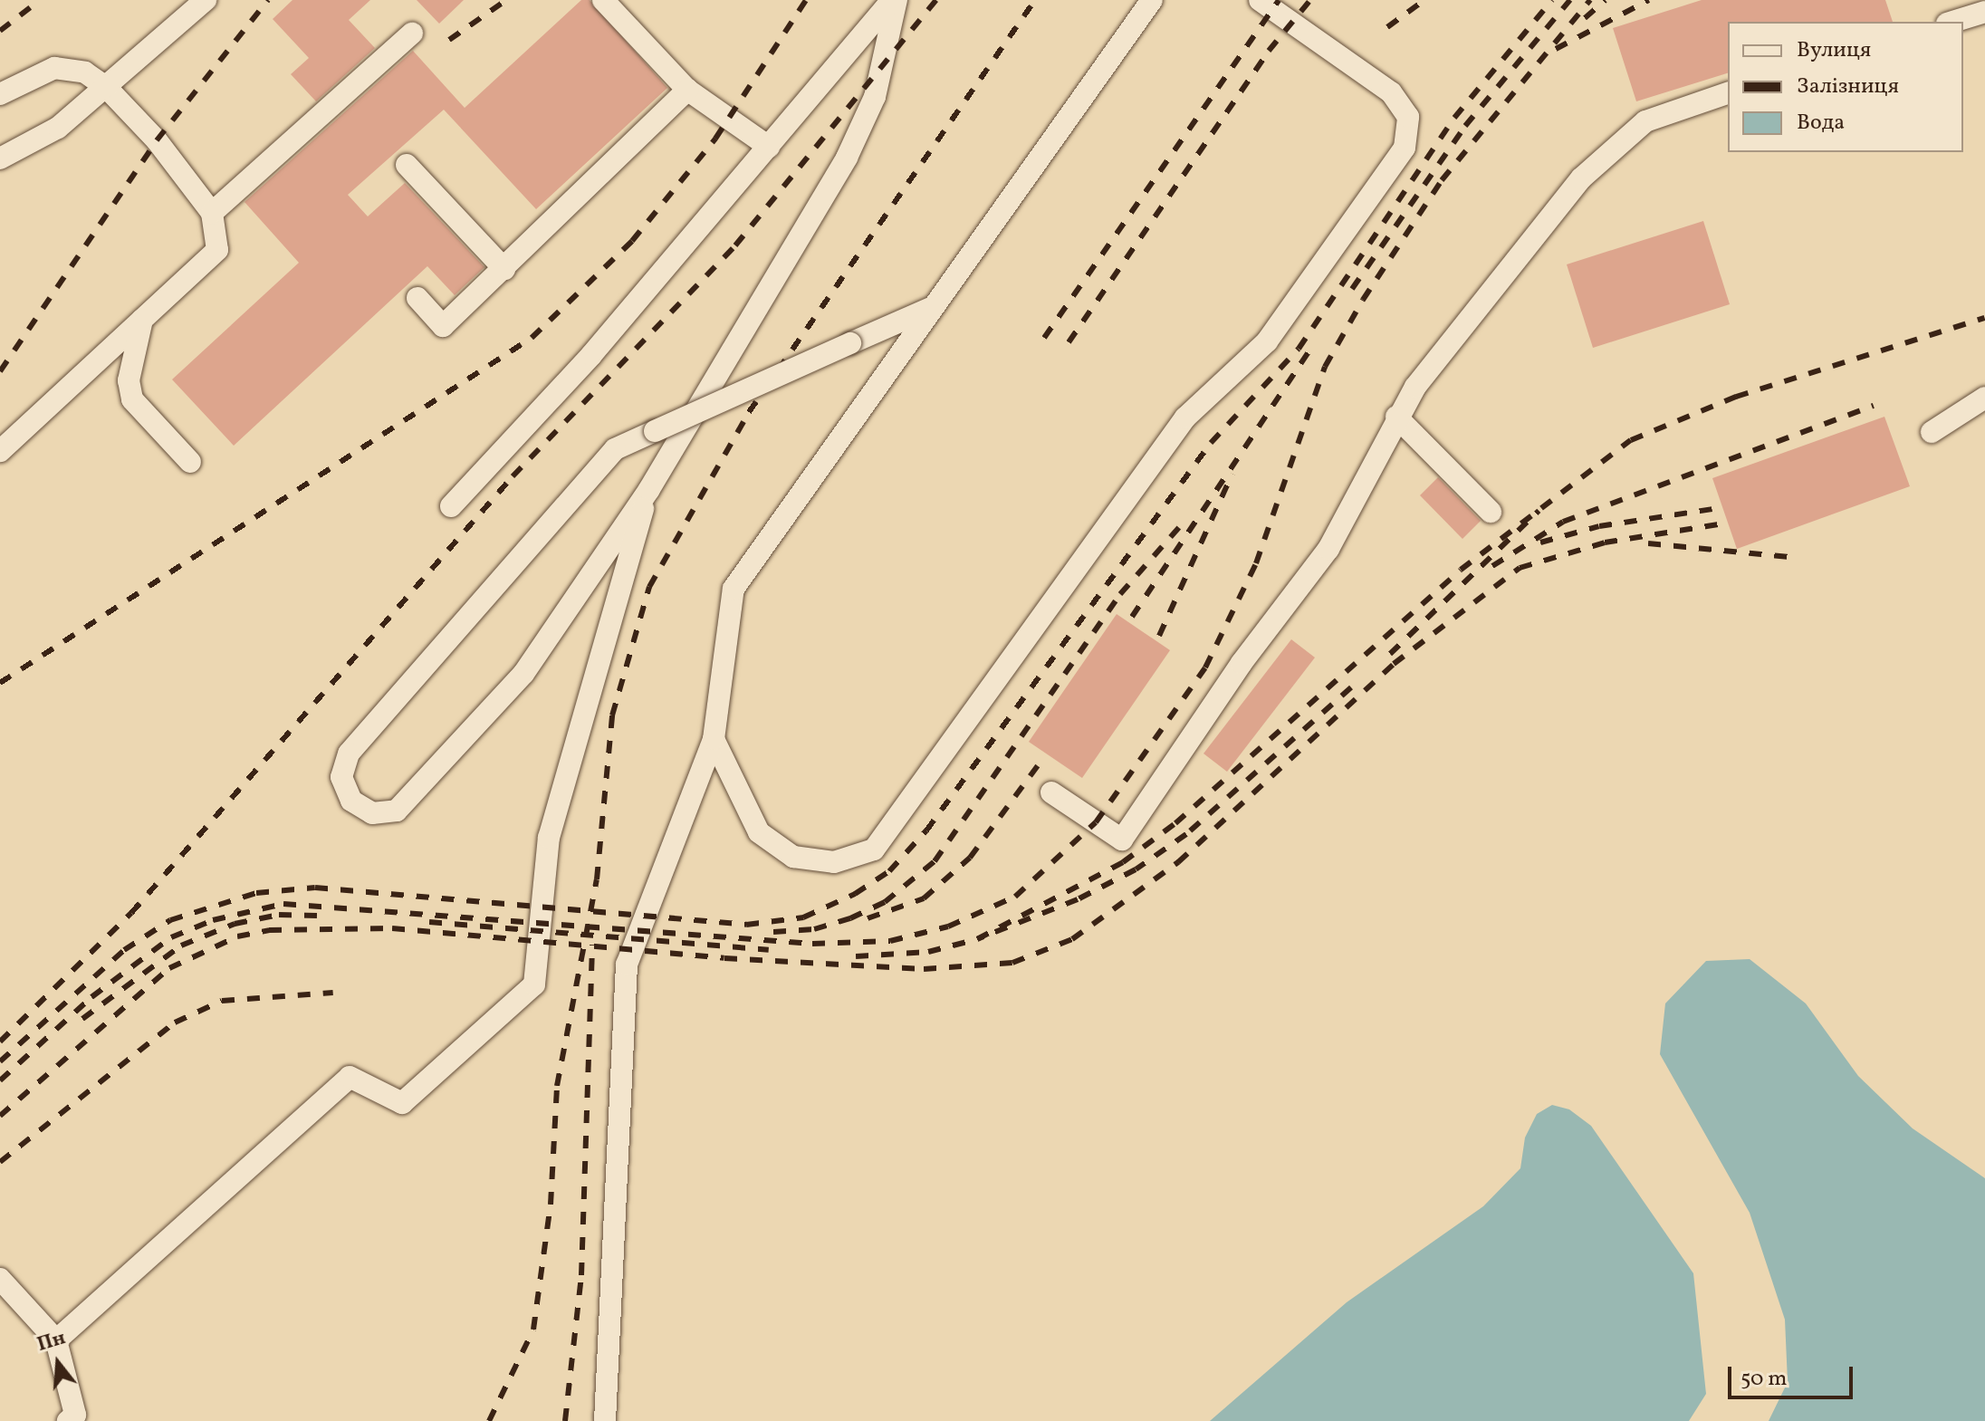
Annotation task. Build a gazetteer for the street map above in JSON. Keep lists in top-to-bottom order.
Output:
{
  "legend": ["Вулиця", "Залізниця", "Вода"],
  "scale_bar": "50 m",
  "north": "top"
}
